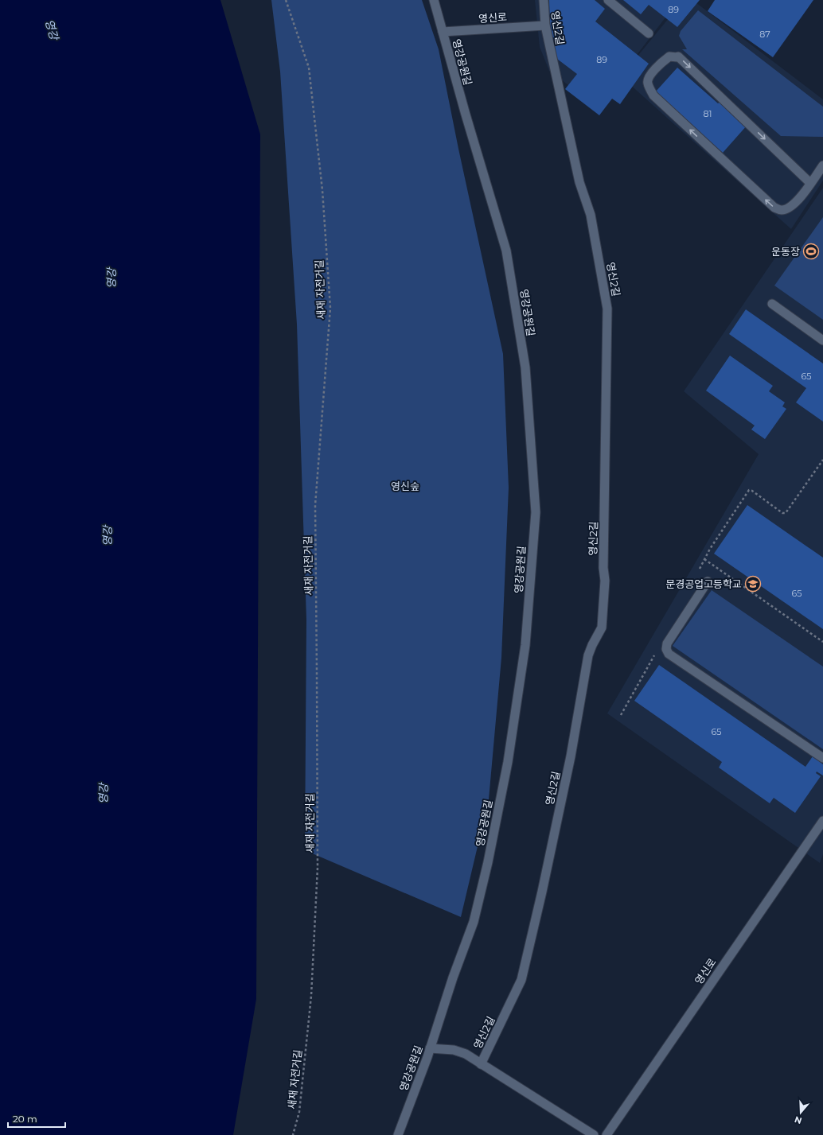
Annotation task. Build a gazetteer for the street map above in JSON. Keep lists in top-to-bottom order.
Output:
{
  "streets": {
    "street": ["영신로", "영신2길", "영강공원길"],
    "path": ["새재 자전거길"]
  },
  "crossings": [
    ["영신로", "영신2길"],
    ["영신로", "영강공원길"]
  ],
  "water": ["영강"],
  "parks": ["영신숲"],
  "places": {
    "sports": ["운동장"],
    "school or university": ["문경공업고등학교"]
  },
  "house_numbers": [
    "89",
    "87",
    "89",
    "81",
    "65",
    "65",
    "65"
  ],
  "scale_bar": "20 m",
  "north": "bottom"
}
